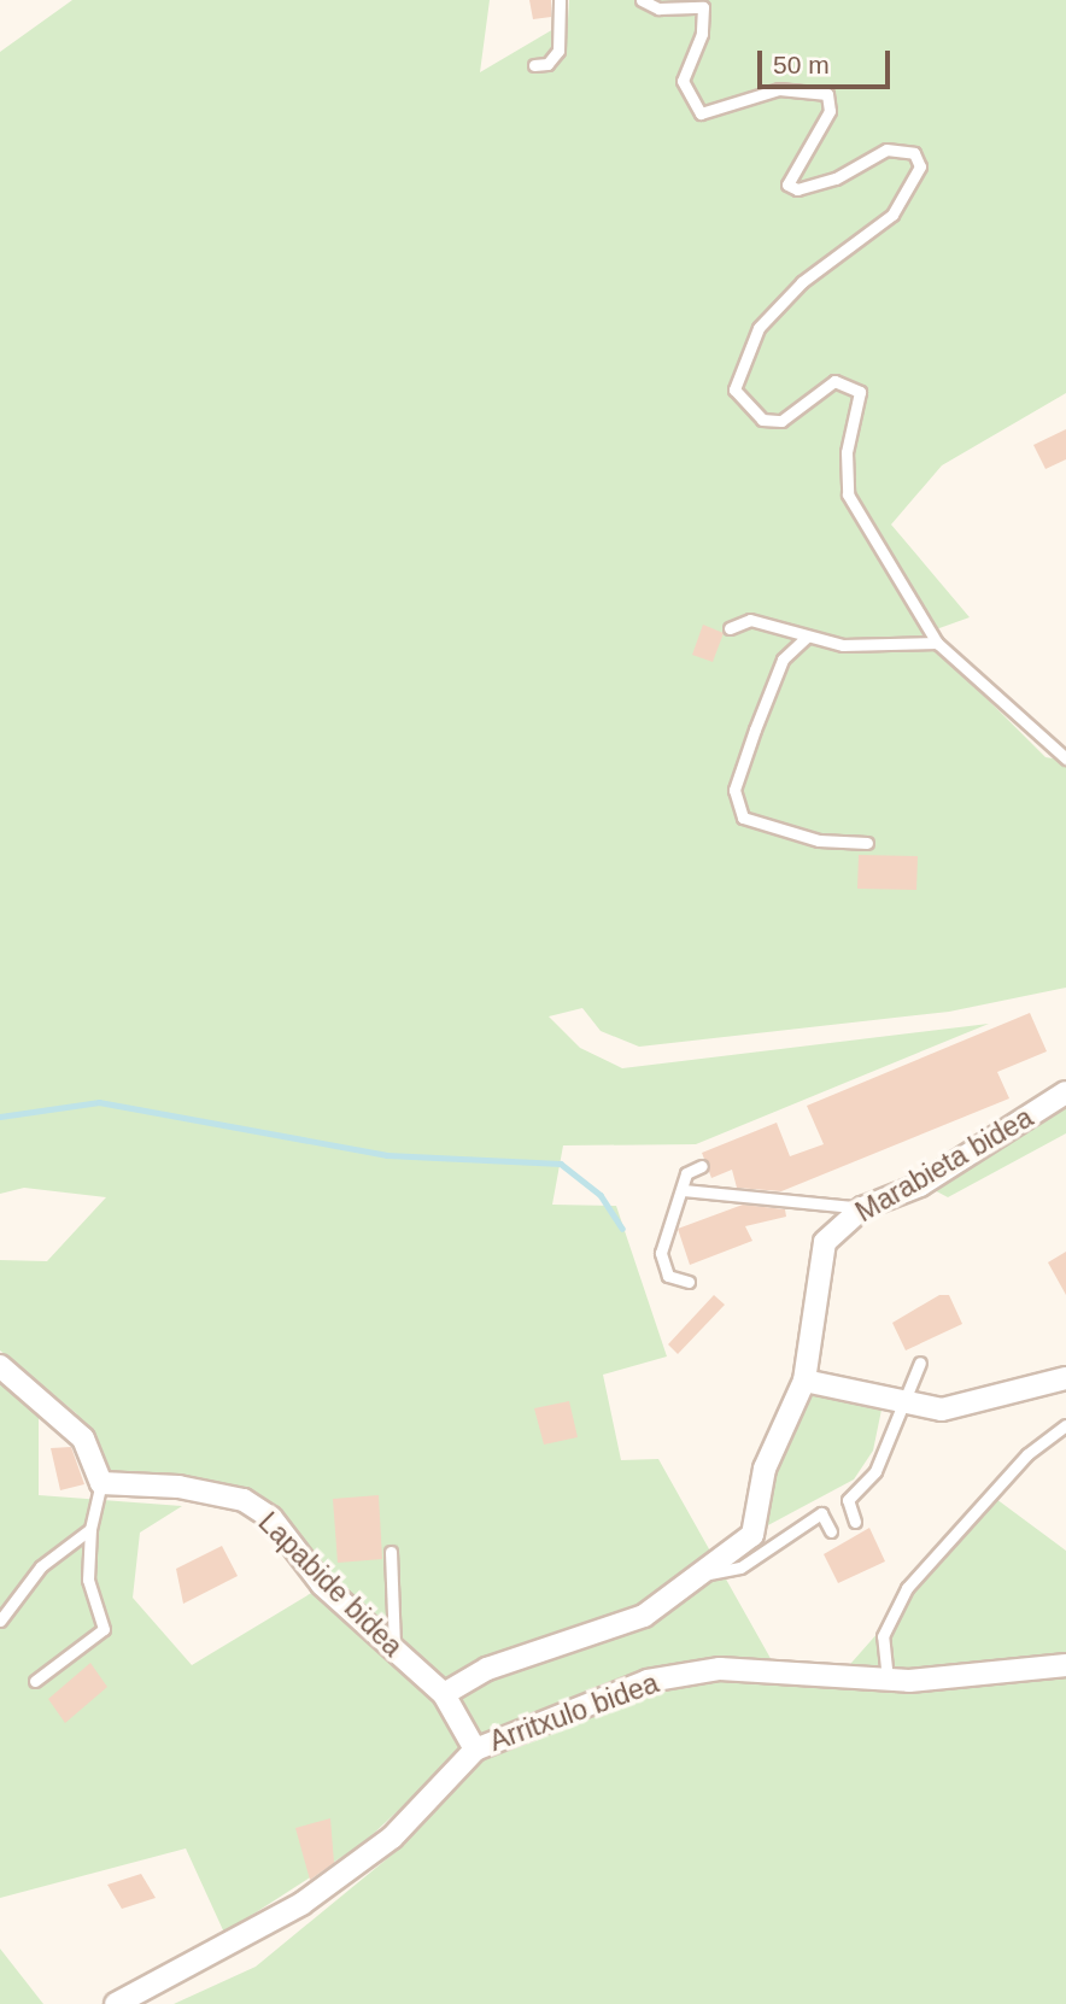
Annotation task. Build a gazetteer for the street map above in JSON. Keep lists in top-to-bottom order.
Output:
{
  "streets": {
    "street": ["Marabieta bidea", "Lapabide bidea", "Arritxulo bidea"]
  },
  "crossings": [
    ["Marabieta bidea", "Lapabide bidea"],
    ["Lapabide bidea", "Arritxulo bidea"]
  ],
  "scale_bar": "50 m"
}
